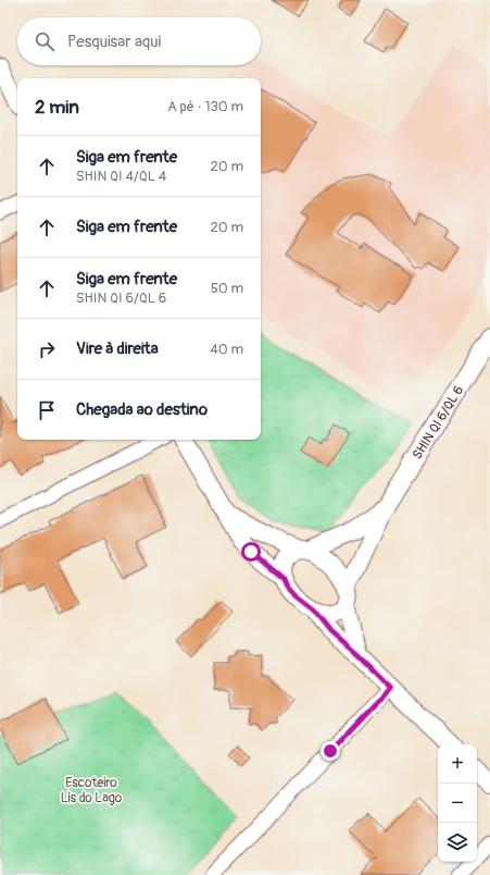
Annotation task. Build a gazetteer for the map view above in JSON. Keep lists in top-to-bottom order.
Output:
{
  "streets": {
    "street": ["SHIN QI 6/QL 6"]
  },
  "parks": ["Escoteiro Lis do Lago"],
  "page": {
    "search": "Pesquisar aqui",
    "heading": ["2 min", "A pé · 130 m"],
    "list": [
      ["Siga em frente", "SHIN QI 4/QL 4", "20 m"],
      ["Siga em frente", "20 m"],
      ["Siga em frente", "SHIN QI 6/QL 6", "50 m"],
      ["Vire à direita", "40 m"],
      "Chegada ao destino"
    ],
    "map_buttons": ["+", "−"]
  }
}
